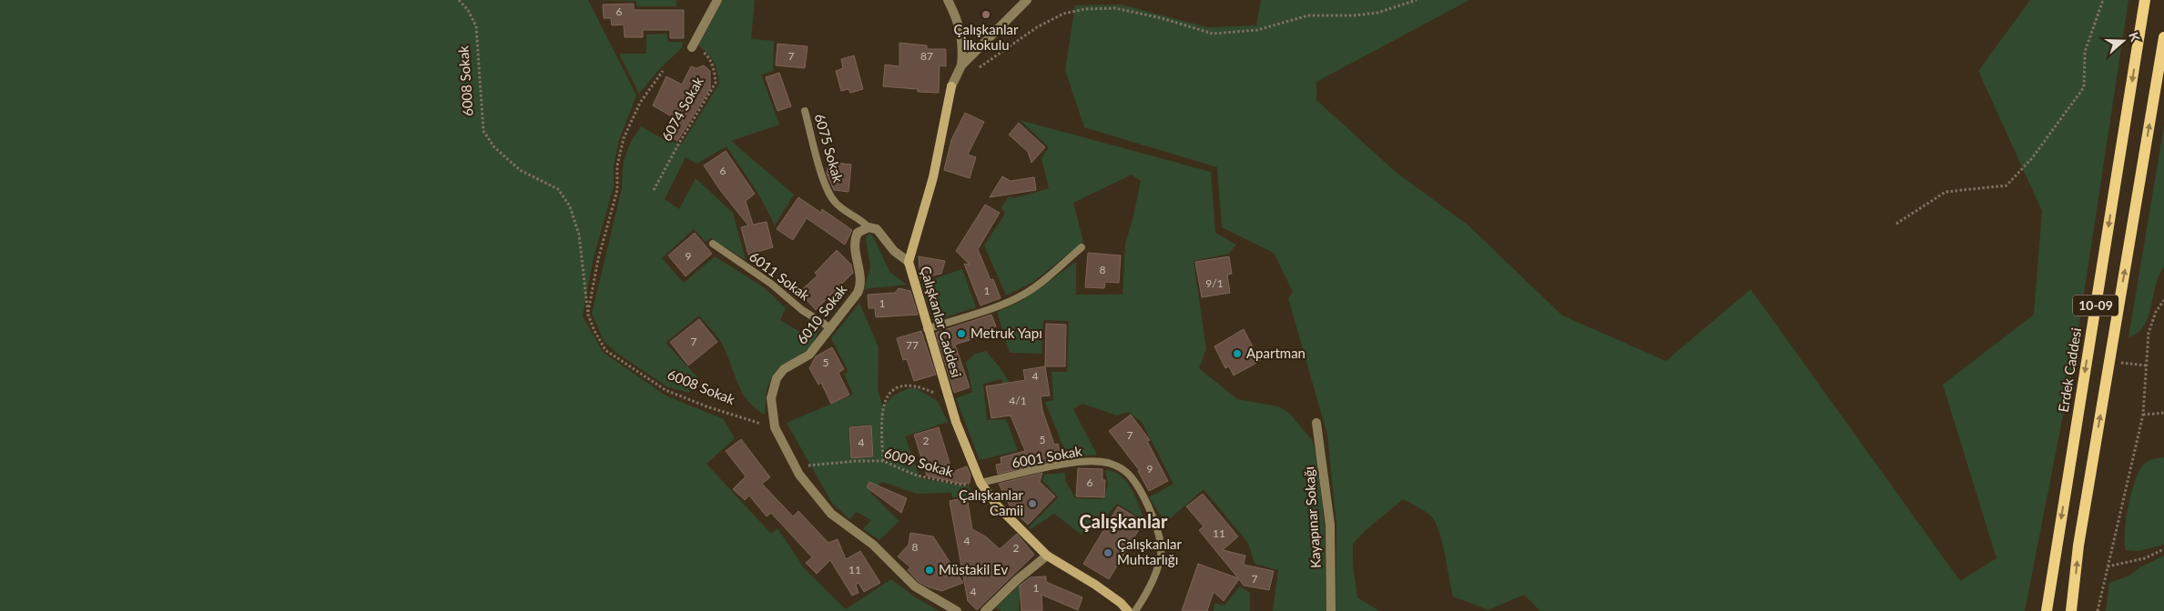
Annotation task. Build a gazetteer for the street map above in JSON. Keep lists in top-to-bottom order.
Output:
{
  "streets": {
    "main road": ["10-09", "Erdek Caddesi"],
    "street": ["6010 Sokak", "Çalışkanlar Caddesi", "Kayapınar Sokağı"],
    "lane": ["6075 Sokak", "6011 Sokak", "6001 Sokak"],
    "path": ["6008 Sokak", "6074 Sokak", "6009 Sokak"]
  },
  "crossings": [
    ["6008 Sokak", "6010 Sokak"],
    ["6075 Sokak", "6010 Sokak"],
    ["6011 Sokak", "6010 Sokak"],
    ["Çalışkanlar Caddesi", "6001 Sokak"],
    ["Çalışkanlar Caddesi", "6009 Sokak"],
    ["6001 Sokak", "6009 Sokak"]
  ],
  "districts": ["Çalışkanlar"],
  "places": [
    "Çalışkanlar İlkokulu",
    "Metruk Yapı",
    "Apartman",
    "Çalışkanlar Camii",
    "Çalışkanlar Muhtarlığı",
    "Müstakil Ev"
  ],
  "house_numbers": [
    "6",
    "7",
    "87",
    "6",
    "9",
    "8",
    "9/1",
    "1",
    "1",
    "7",
    "77",
    "5",
    "4",
    "4/1",
    "7",
    "5",
    "2",
    "4",
    "9",
    "6",
    "11",
    "4",
    "8",
    "2",
    "11",
    "7",
    "1",
    "4"
  ],
  "north": "right"
}
